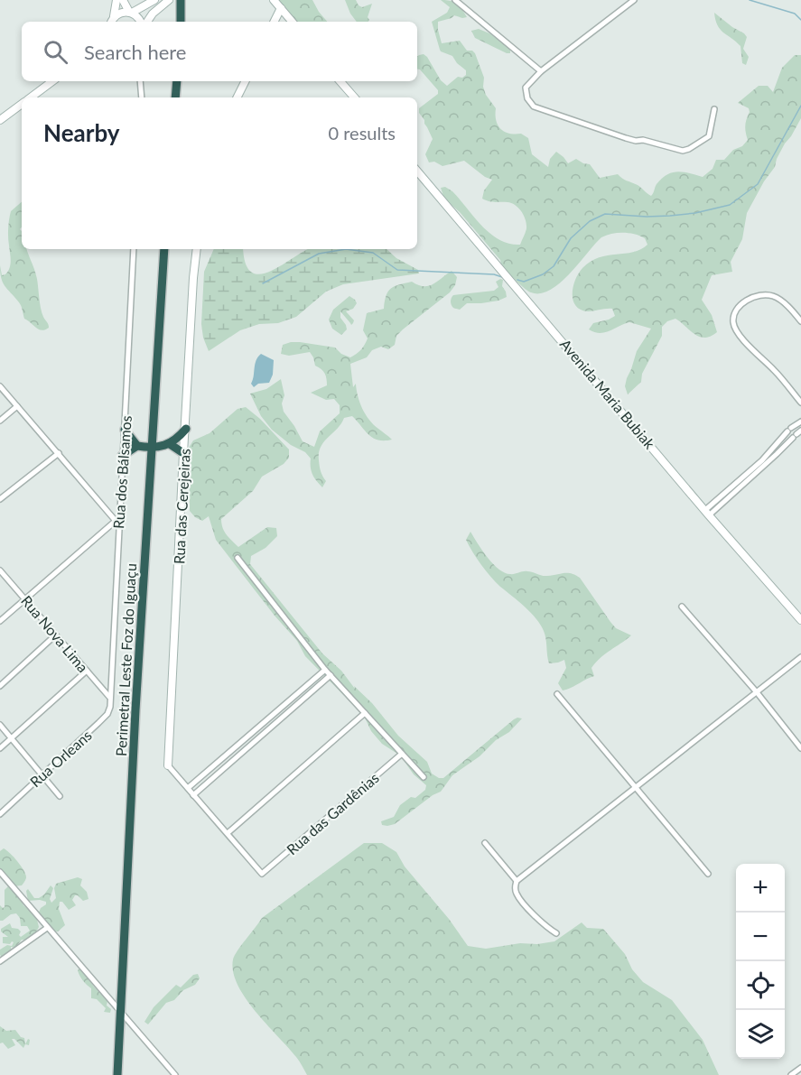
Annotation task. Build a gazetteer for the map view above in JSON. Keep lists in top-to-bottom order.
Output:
{
  "streets": {
    "highway": ["Perimetral Leste Foz do Iguaçu"],
    "street": [
      "Avenida Maria Bubiak",
      "Rua dos Bálsamos",
      "Rua das Cerejeiras",
      "Rua Nova Lima",
      "Rua Orleans",
      "Rua das Gardênias"
    ]
  },
  "crossings": [
    ["Rua dos Bálsamos", "Rua Nova Lima"],
    ["Rua dos Bálsamos", "Rua Orleans"],
    ["Rua Nova Lima", "Rua Orleans"]
  ],
  "page": {
    "search": "Search here",
    "heading": ["Nearby", "0 results"],
    "map_buttons": ["+", "−"]
  }
}
